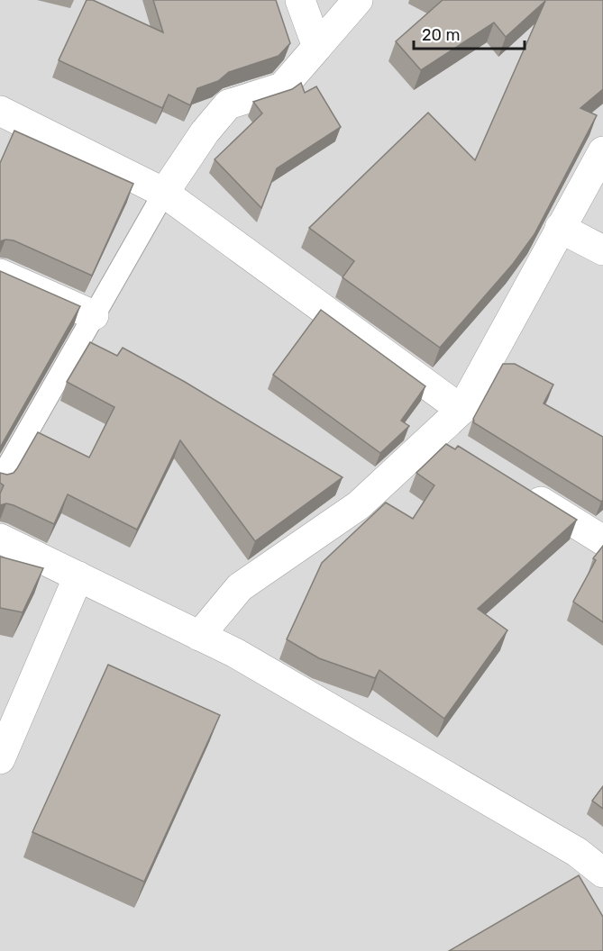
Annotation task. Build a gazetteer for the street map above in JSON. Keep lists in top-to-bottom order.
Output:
{
  "scale_bar": "20 m"
}
